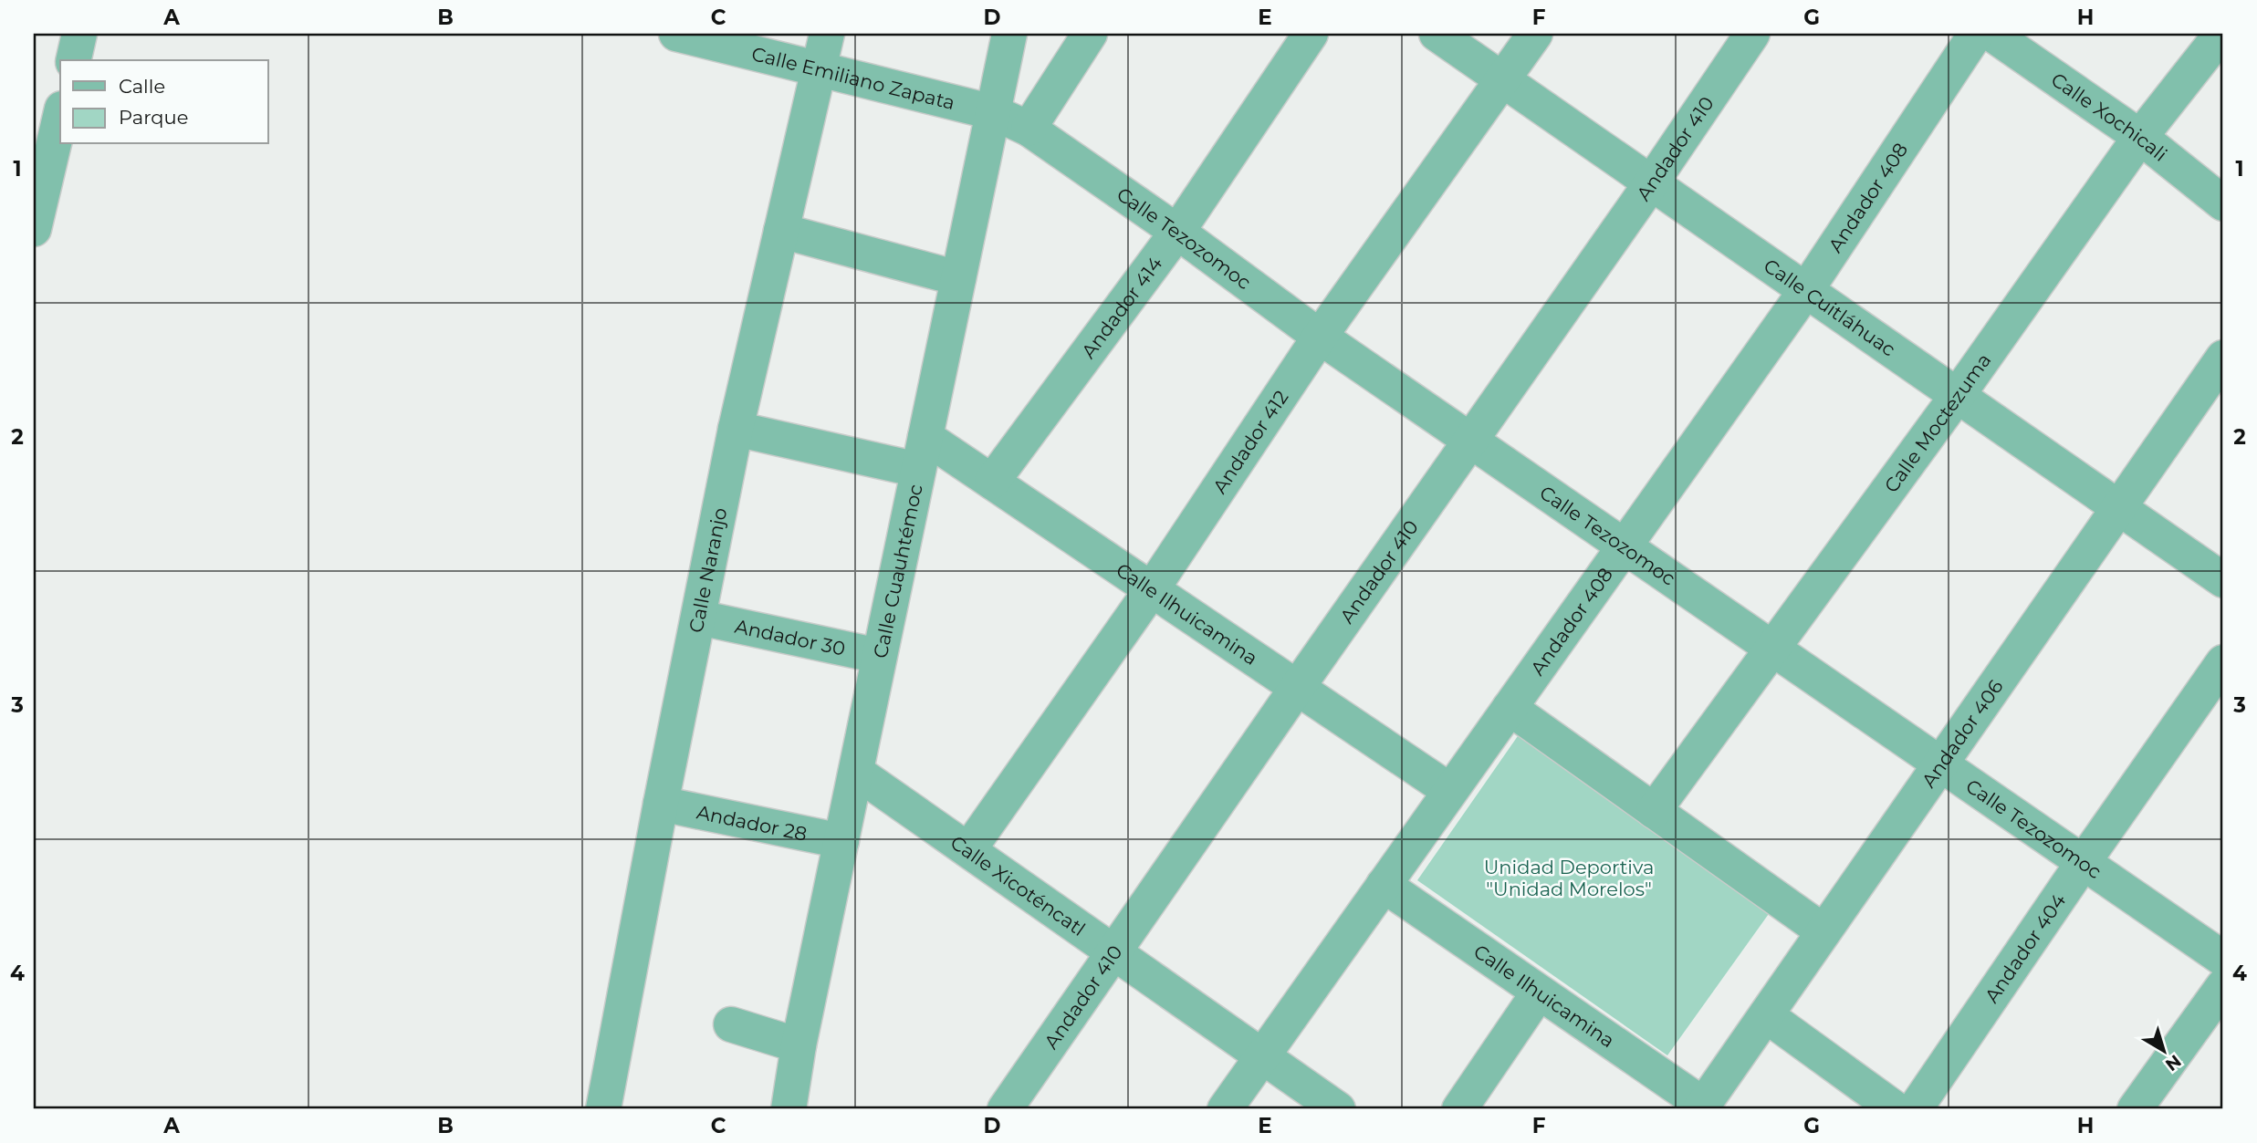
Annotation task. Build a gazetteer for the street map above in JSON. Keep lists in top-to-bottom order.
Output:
{
  "streets": {
    "street": [
      "Calle Emiliano Zapata",
      "Calle Xochicali",
      "Andador 410",
      "Andador 408",
      "Calle Tezozomoc",
      "Andador 414",
      "Calle Cuitláhuac",
      "Calle Moctezuma",
      "Andador 412",
      "Calle Naranjo",
      "Calle Cuauhtémoc",
      "Calle Ilhuicamina",
      "Andador 30",
      "Andador 406",
      "Andador 28",
      "Calle Xicoténcatl",
      "Andador 404"
    ]
  },
  "crossings": [
    ["Calle Emiliano Zapata", "Calle Tezozomoc"],
    ["Calle Emiliano Zapata", "Calle Naranjo"],
    ["Calle Emiliano Zapata", "Calle Cuauhtémoc"],
    ["Calle Xochicali", "Calle Moctezuma"],
    ["Andador 410", "Calle Tezozomoc"],
    ["Andador 410", "Calle Cuitláhuac"],
    ["Andador 410", "Calle Ilhuicamina"],
    ["Andador 410", "Calle Xicoténcatl"],
    ["Andador 408", "Calle Tezozomoc"],
    ["Andador 408", "Calle Cuitláhuac"],
    ["Andador 408", "Calle Ilhuicamina"],
    ["Andador 408", "Calle Xicoténcatl"],
    ["Calle Tezozomoc", "Andador 414"],
    ["Calle Tezozomoc", "Calle Moctezuma"],
    ["Calle Tezozomoc", "Andador 412"],
    ["Calle Tezozomoc", "Calle Cuauhtémoc"],
    ["Calle Tezozomoc", "Andador 406"],
    ["Calle Tezozomoc", "Andador 404"],
    ["Andador 414", "Calle Ilhuicamina"],
    ["Calle Cuitláhuac", "Calle Moctezuma"],
    ["Calle Cuitláhuac", "Andador 412"],
    ["Calle Cuitláhuac", "Andador 406"],
    ["Andador 412", "Calle Ilhuicamina"],
    ["Andador 412", "Calle Xicoténcatl"],
    ["Calle Naranjo", "Andador 30"],
    ["Calle Naranjo", "Andador 28"],
    ["Calle Cuauhtémoc", "Calle Ilhuicamina"],
    ["Calle Cuauhtémoc", "Andador 30"],
    ["Calle Cuauhtémoc", "Andador 28"],
    ["Calle Cuauhtémoc", "Calle Xicoténcatl"],
    ["Calle Ilhuicamina", "Andador 406"]
  ],
  "parks": ["Unidad Deportiva \"Unidad Morelos\""],
  "legend": ["Calle", "Parque"],
  "north": "bottom right",
  "grid": {
    "columns": [
      "A",
      "B",
      "C",
      "D",
      "E",
      "F",
      "G",
      "H"
    ],
    "rows": [
      "1",
      "2",
      "3",
      "4"
    ]
  }
}
